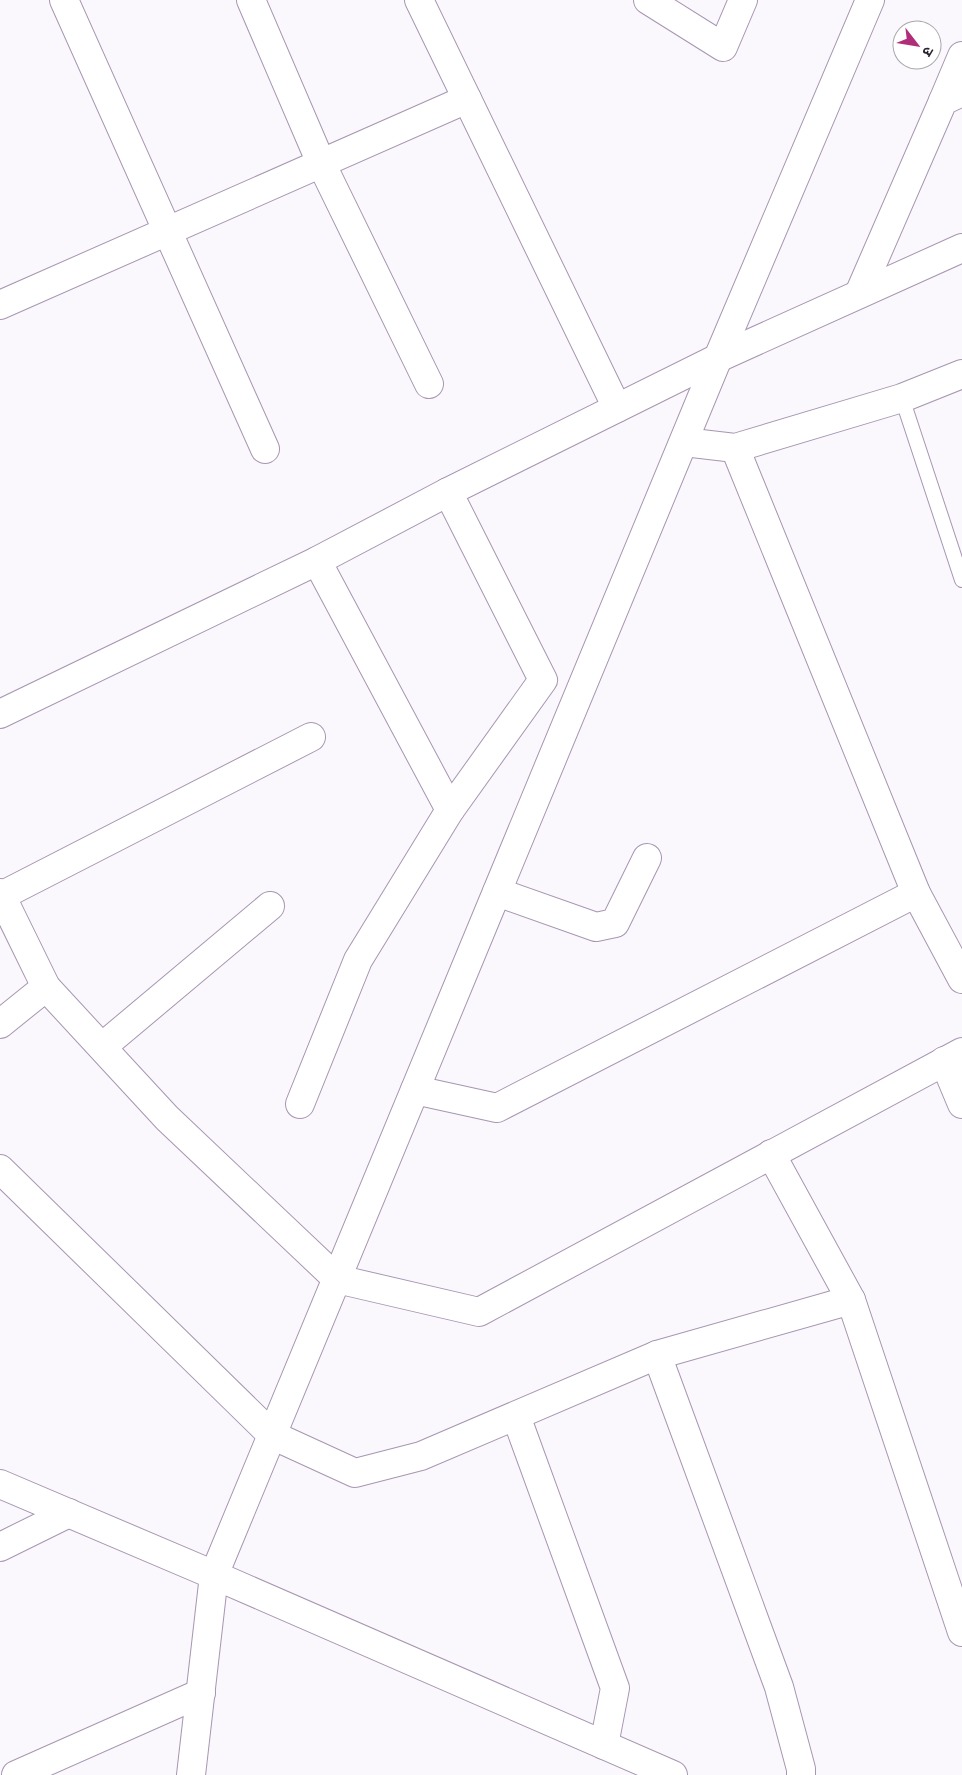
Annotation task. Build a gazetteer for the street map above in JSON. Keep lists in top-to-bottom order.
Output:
{
  "north": "bottom right"
}
